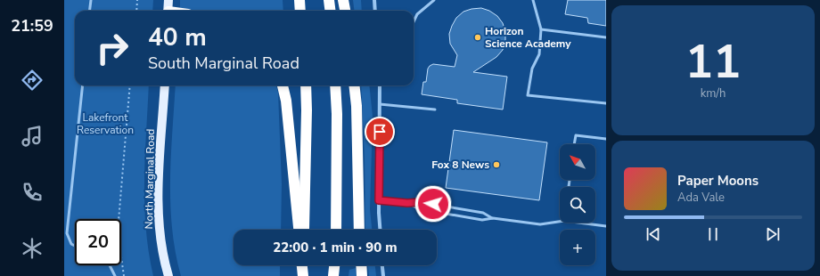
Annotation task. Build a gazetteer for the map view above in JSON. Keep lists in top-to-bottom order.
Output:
{
  "streets": {
    "main road": ["North Marginal Road"]
  },
  "parks": ["Lakefront Reservation"],
  "places": ["Horizon Science Academy", "Fox 8 News"],
  "north": "top left",
  "page": {
    "tabs": "21:59",
    "tile": ["11", "km/h"],
    "turn": ["40 m", "South Marginal Road"],
    "map_buttons": "+",
    "song": ["Paper Moons", "Ada Vale"],
    "limit": "20",
    "trip": "22:00 · 1 min · 90 m"
  }
}
